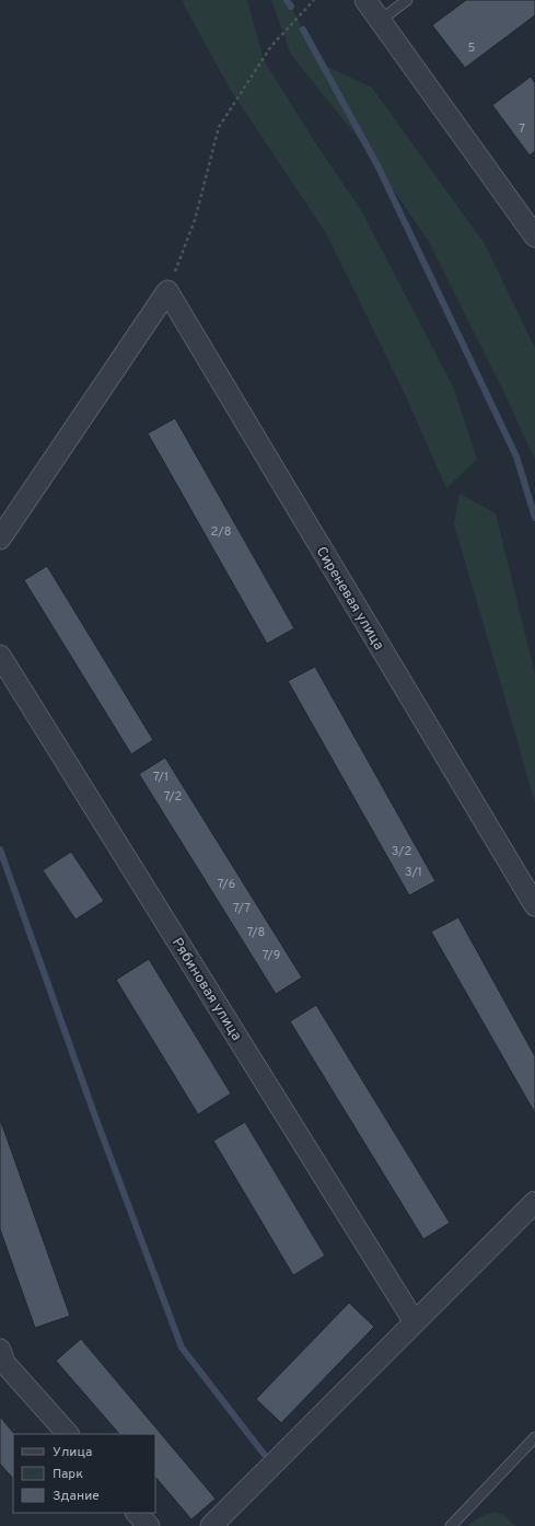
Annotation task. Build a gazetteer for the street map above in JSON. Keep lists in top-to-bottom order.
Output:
{
  "streets": {
    "street": ["Сиреневая улица", "Рябиновая улица"]
  },
  "house_numbers": [
    "5",
    "7",
    "2/8",
    "7/1",
    "7/2",
    "3/2",
    "3/1",
    "7/6",
    "7/7",
    "7/8",
    "7/9"
  ],
  "legend": ["Улица", "Парк", "Здание"]
}
